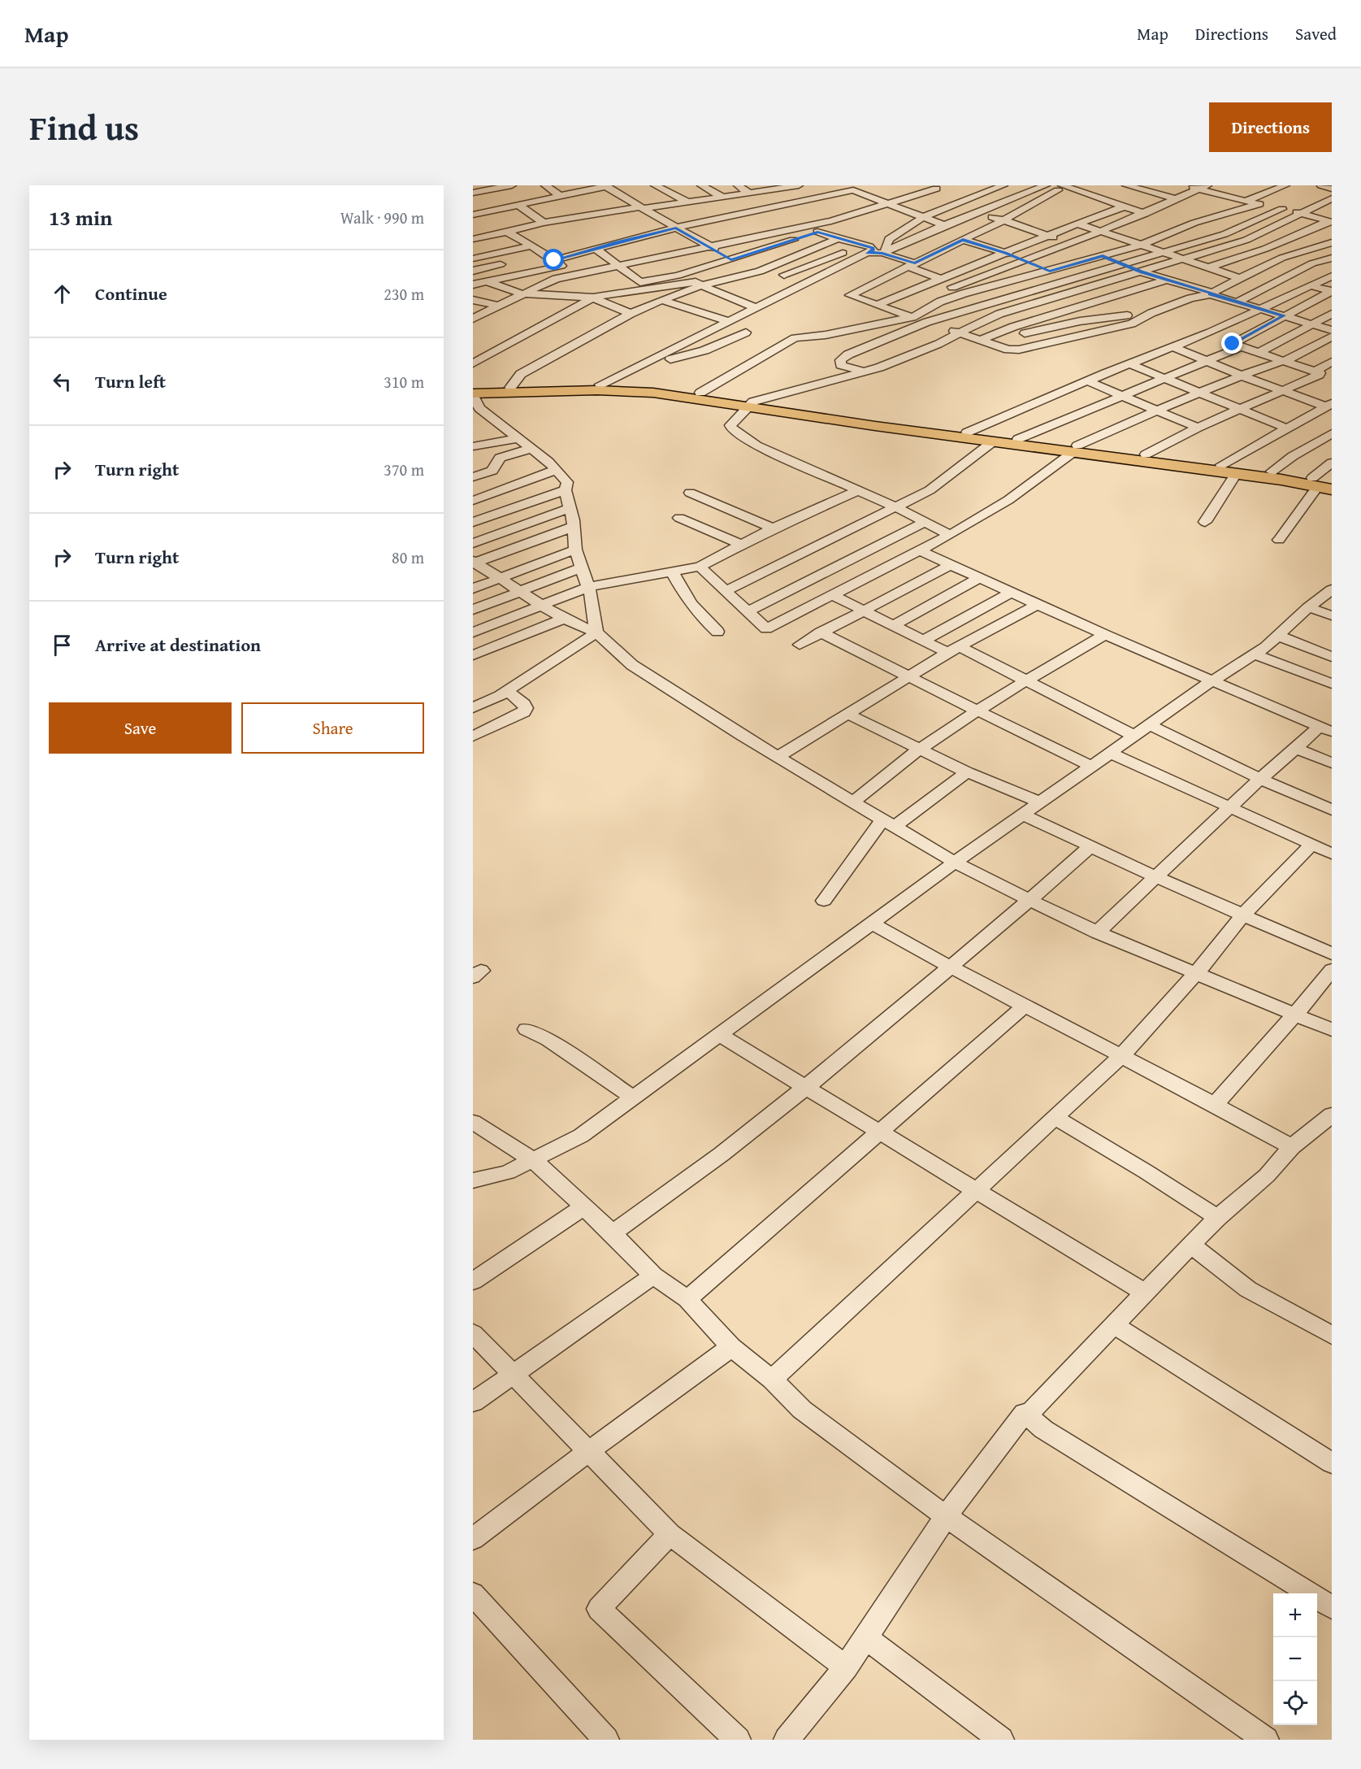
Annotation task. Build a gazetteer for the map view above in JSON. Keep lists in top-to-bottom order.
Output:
{
  "page": {
    "header": "Map",
    "nav": ["Map", "Directions", "Saved"],
    "title": "Find us",
    "buttons": [
      "Directions",
      ["Save", "Share"]
    ],
    "heading": ["13 min", "Walk · 990 m"],
    "list": [
      ["Continue", "230 m"],
      ["Turn left", "310 m"],
      ["Turn right", "370 m"],
      ["Turn right", "80 m"],
      "Arrive at destination"
    ],
    "map_buttons": ["+", "−"]
  }
}
